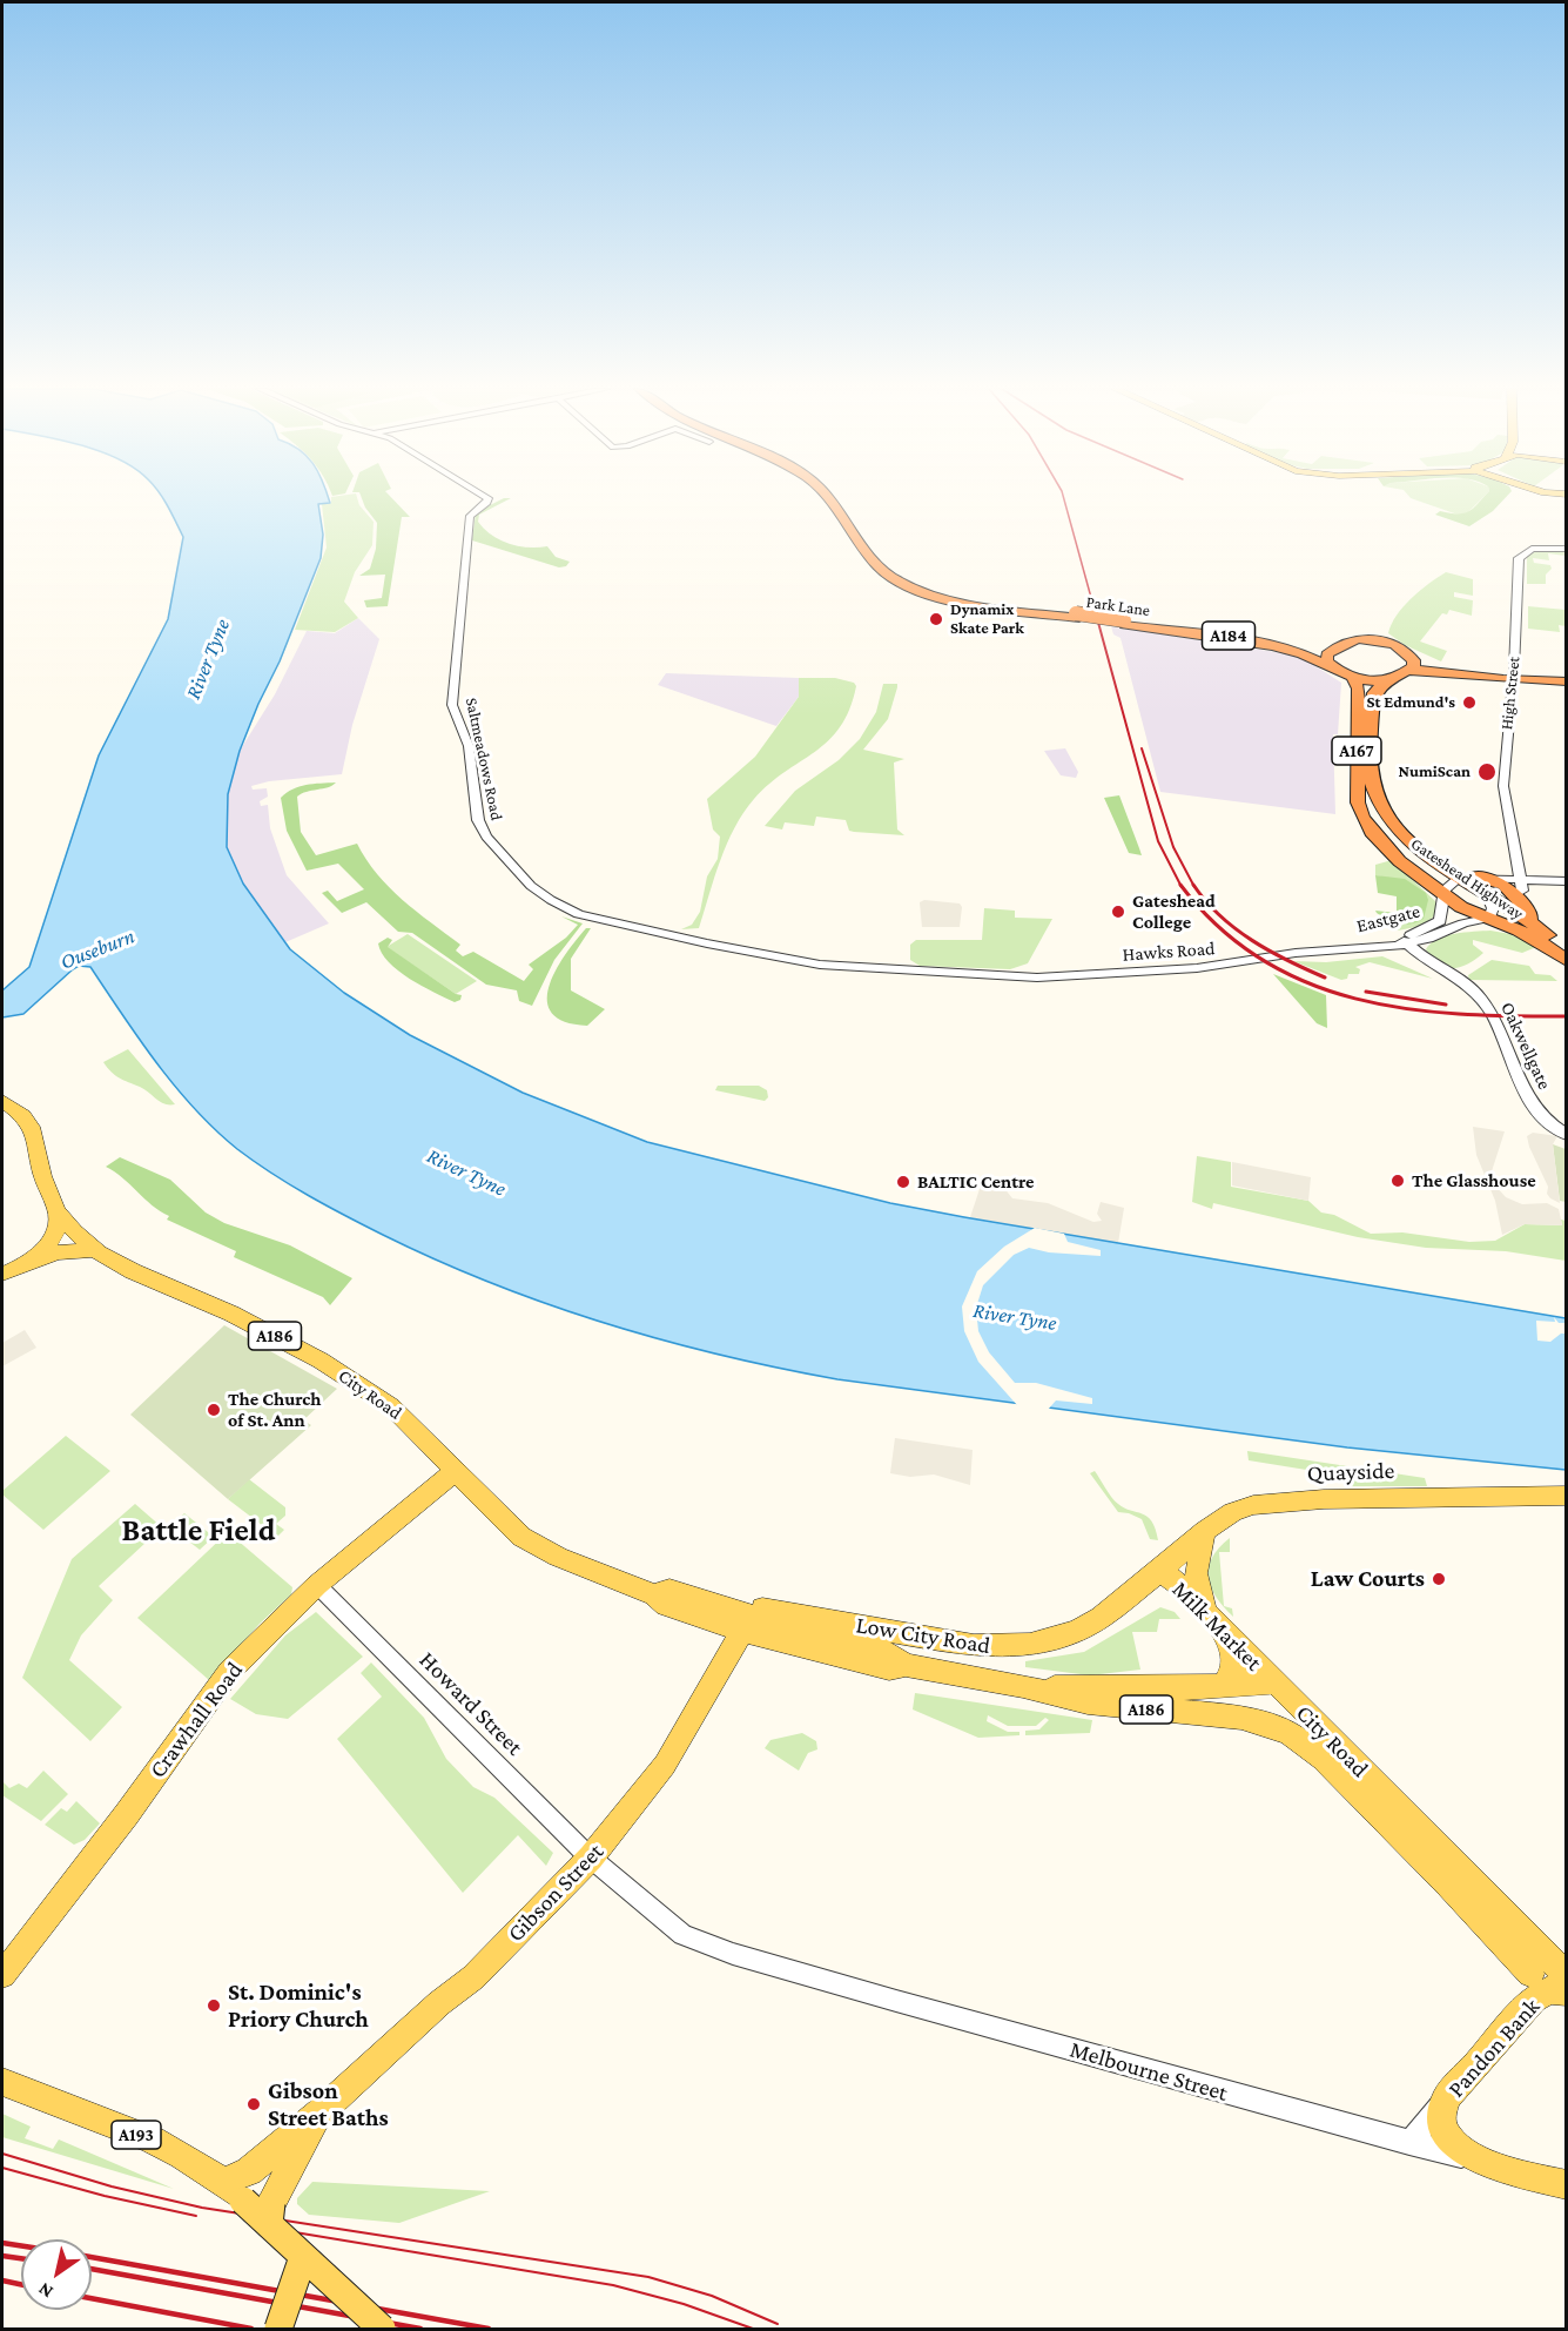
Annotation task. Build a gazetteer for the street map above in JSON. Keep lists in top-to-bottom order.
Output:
{
  "streets": {
    "highway": [
      "Park Lane",
      "A184",
      "A167",
      "Gateshead Highway"
    ],
    "main road": [
      "A186",
      "City Road",
      "Quayside",
      "Milk Market",
      "Low City Road",
      "Crawhall Road",
      "Gibson Street",
      "Pandon Bank",
      "Melbourne Street",
      "A193"
    ],
    "street": [
      "High Street",
      "Saltmeadows Road",
      "Eastgate",
      "Hawks Road",
      "Oakwellgate",
      "Howard Street"
    ]
  },
  "crossings": [
    ["Park Lane", "High Street"],
    ["Park Lane", "Gateshead Highway"],
    ["A167", "Gateshead Highway"],
    ["A167", "Eastgate"],
    ["Saltmeadows Road", "Hawks Road"],
    ["Gateshead Highway", "Eastgate"],
    ["Eastgate", "Hawks Road"],
    ["Eastgate", "Oakwellgate"],
    ["City Road", "Milk Market"],
    ["City Road", "Low City Road"],
    ["City Road", "Crawhall Road"],
    ["City Road", "Gibson Street"],
    ["City Road", "Pandon Bank"],
    ["Quayside", "Milk Market"],
    ["Quayside", "Low City Road"],
    ["Milk Market", "Low City Road"],
    ["Howard Street", "Crawhall Road"],
    ["Howard Street", "Gibson Street"],
    ["Howard Street", "Melbourne Street"],
    ["Gibson Street", "A193"],
    ["Pandon Bank", "Melbourne Street"]
  ],
  "districts": ["Battle Field"],
  "water": ["River Tyne", "Ouseburn"],
  "places": [
    "Dynamix Skate Park",
    "St Edmund's",
    "NumiScan",
    "Gateshead College",
    "The Glasshouse",
    "BALTIC Centre",
    "The Church of St. Ann",
    "Law Courts",
    "St. Dominic's Priory Church",
    "Gibson Street Baths"
  ],
  "north": "bottom left"
}
